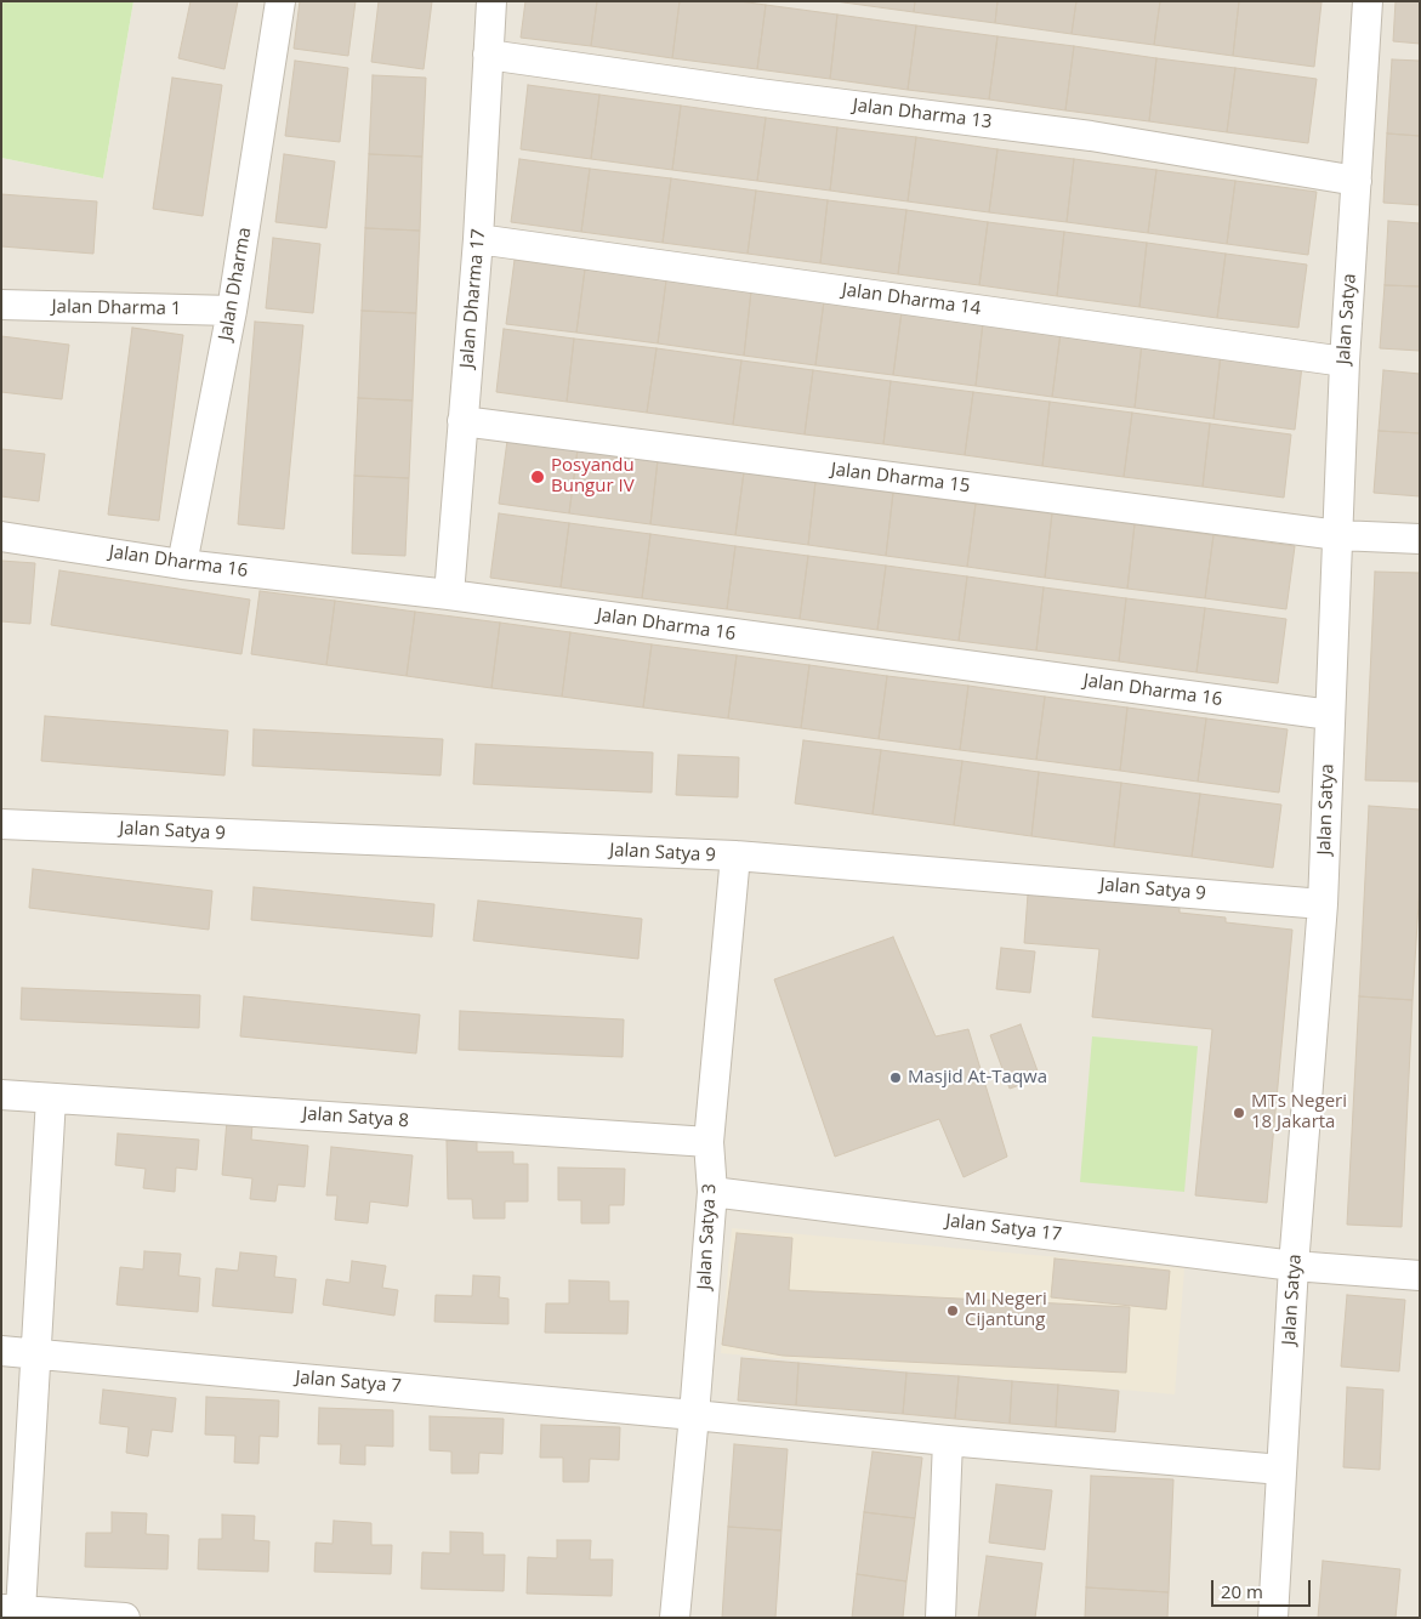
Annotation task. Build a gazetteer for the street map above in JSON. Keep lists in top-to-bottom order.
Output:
{
  "streets": {
    "street": [
      "Jalan Dharma 13",
      "Jalan Dharma",
      "Jalan Dharma 17",
      "Jalan Dharma 14",
      "Jalan Dharma 1",
      "Jalan Satya",
      "Jalan Dharma 15",
      "Jalan Dharma 16",
      "Jalan Satya 9",
      "Jalan Satya 8",
      "Jalan Satya 17",
      "Jalan Satya 3",
      "Jalan Satya 7"
    ]
  },
  "crossings": [
    ["Jalan Dharma 13", "Jalan Dharma 17"],
    ["Jalan Dharma 13", "Jalan Satya"],
    ["Jalan Dharma", "Jalan Dharma 1"],
    ["Jalan Dharma", "Jalan Dharma 16"],
    ["Jalan Dharma 17", "Jalan Dharma 14"],
    ["Jalan Dharma 17", "Jalan Dharma 15"],
    ["Jalan Dharma 17", "Jalan Dharma 16"],
    ["Jalan Dharma 14", "Jalan Satya"],
    ["Jalan Satya", "Jalan Dharma 15"],
    ["Jalan Satya", "Jalan Dharma 16"],
    ["Jalan Satya", "Jalan Satya 9"],
    ["Jalan Satya", "Jalan Satya 17"],
    ["Jalan Satya", "Jalan Satya 7"],
    ["Jalan Satya 9", "Jalan Satya 3"],
    ["Jalan Satya 8", "Jalan Satya 3"],
    ["Jalan Satya 17", "Jalan Satya 3"],
    ["Jalan Satya 3", "Jalan Satya 7"]
  ],
  "places": [
    "Posyandu Bungur IV",
    "Masjid At-Taqwa",
    "MTs Negeri 18 Jakarta",
    "MI Negeri Cijantung"
  ],
  "scale_bar": "20 m"
}
